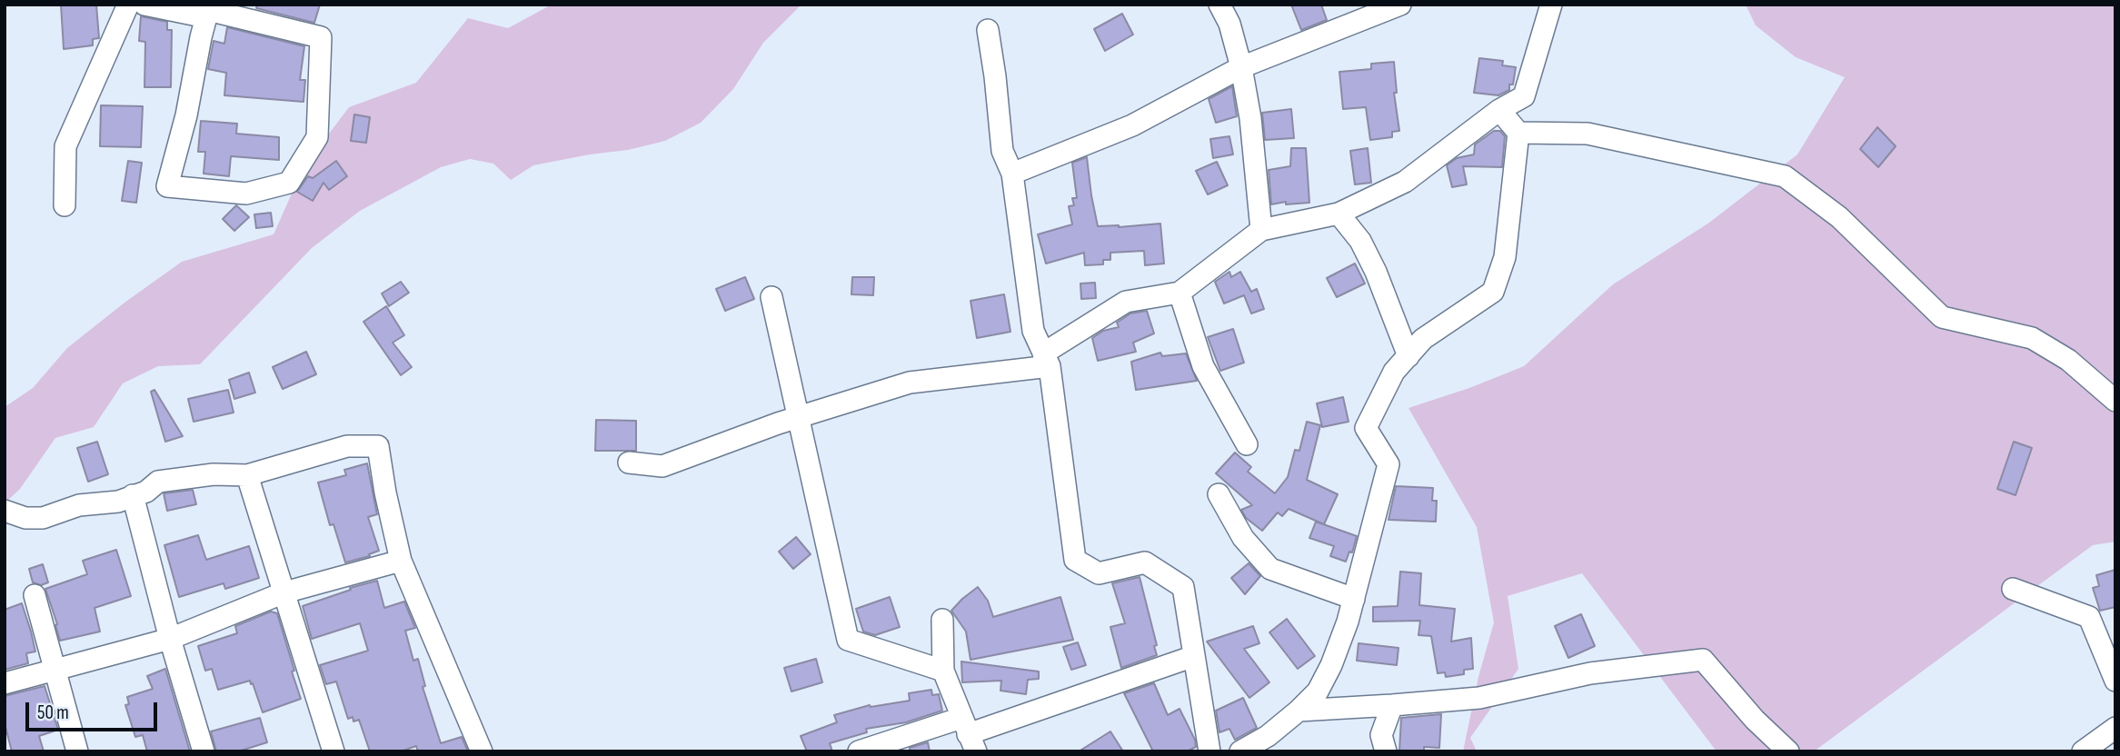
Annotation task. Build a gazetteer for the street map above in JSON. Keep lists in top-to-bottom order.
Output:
{
  "scale_bar": "50 m"
}
